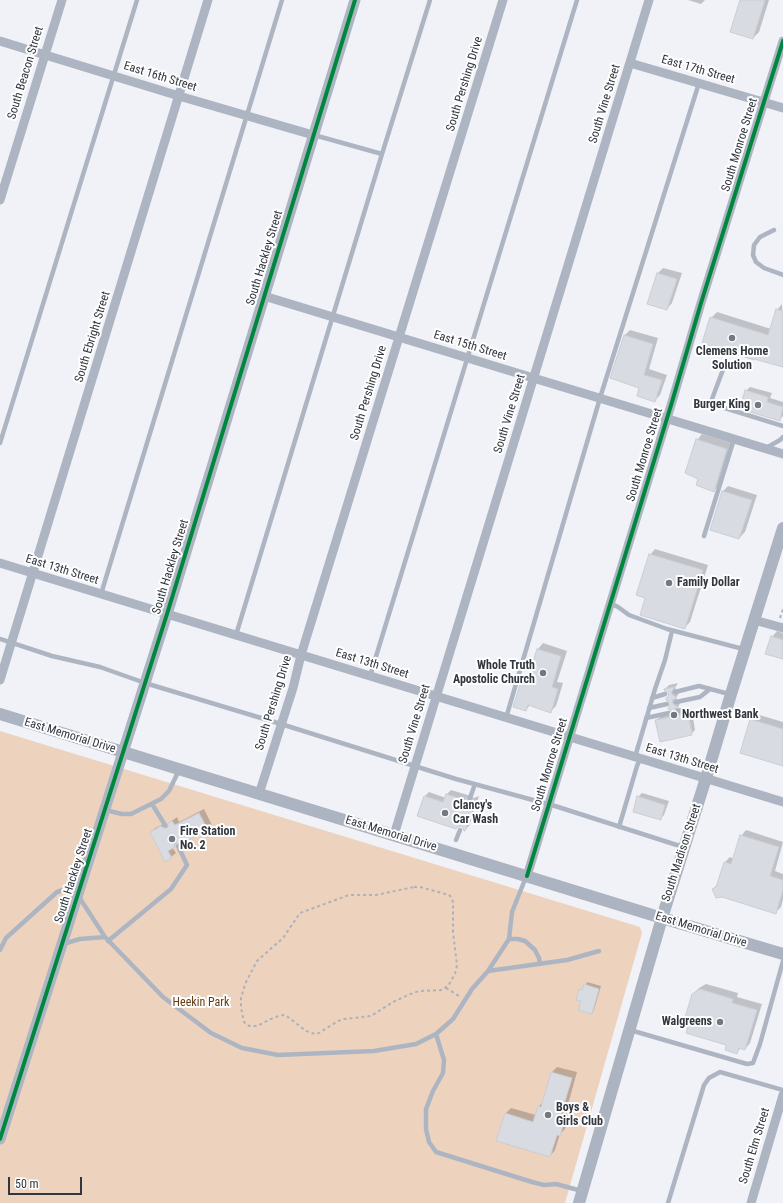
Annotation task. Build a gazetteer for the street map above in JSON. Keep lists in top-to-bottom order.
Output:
{
  "streets": {
    "main road": ["East Memorial Drive", "South Madison Street"],
    "street": [
      "East 17th Street",
      "South Beacon Street",
      "East 16th Street",
      "South Pershing Drive",
      "South Vine Street",
      "South Monroe Street",
      "South Hackley Street",
      "South Ebright Street",
      "East 15th Street",
      "East 13th Street",
      "South Elm Street"
    ]
  },
  "crossings": [
    ["East 17th Street", "South Vine Street"],
    ["East 17th Street", "South Monroe Street"],
    ["South Beacon Street", "East 16th Street"],
    ["East 16th Street", "South Hackley Street"],
    ["East 16th Street", "South Ebright Street"],
    ["South Pershing Drive", "East 15th Street"],
    ["South Pershing Drive", "East 13th Street"],
    ["South Pershing Drive", "East Memorial Drive"],
    ["South Vine Street", "East 15th Street"],
    ["South Vine Street", "East 13th Street"],
    ["South Vine Street", "East Memorial Drive"],
    ["South Monroe Street", "East 15th Street"],
    ["South Monroe Street", "East 13th Street"],
    ["South Monroe Street", "East Memorial Drive"],
    ["South Hackley Street", "East 15th Street"],
    ["South Hackley Street", "East 13th Street"],
    ["South Hackley Street", "East Memorial Drive"],
    ["South Ebright Street", "East 13th Street"],
    ["East 13th Street", "South Madison Street"],
    ["East Memorial Drive", "South Madison Street"]
  ],
  "parks": ["Heekin Park"],
  "places": [
    "Clemens Home Solution",
    "Burger King",
    "Family Dollar",
    "Whole Truth Apostolic Church",
    "Northwest Bank",
    "Clancy's Car Wash",
    "Fire Station No. 2",
    "Walgreens",
    "Boys & Girls Club"
  ],
  "scale_bar": "50 m"
}
